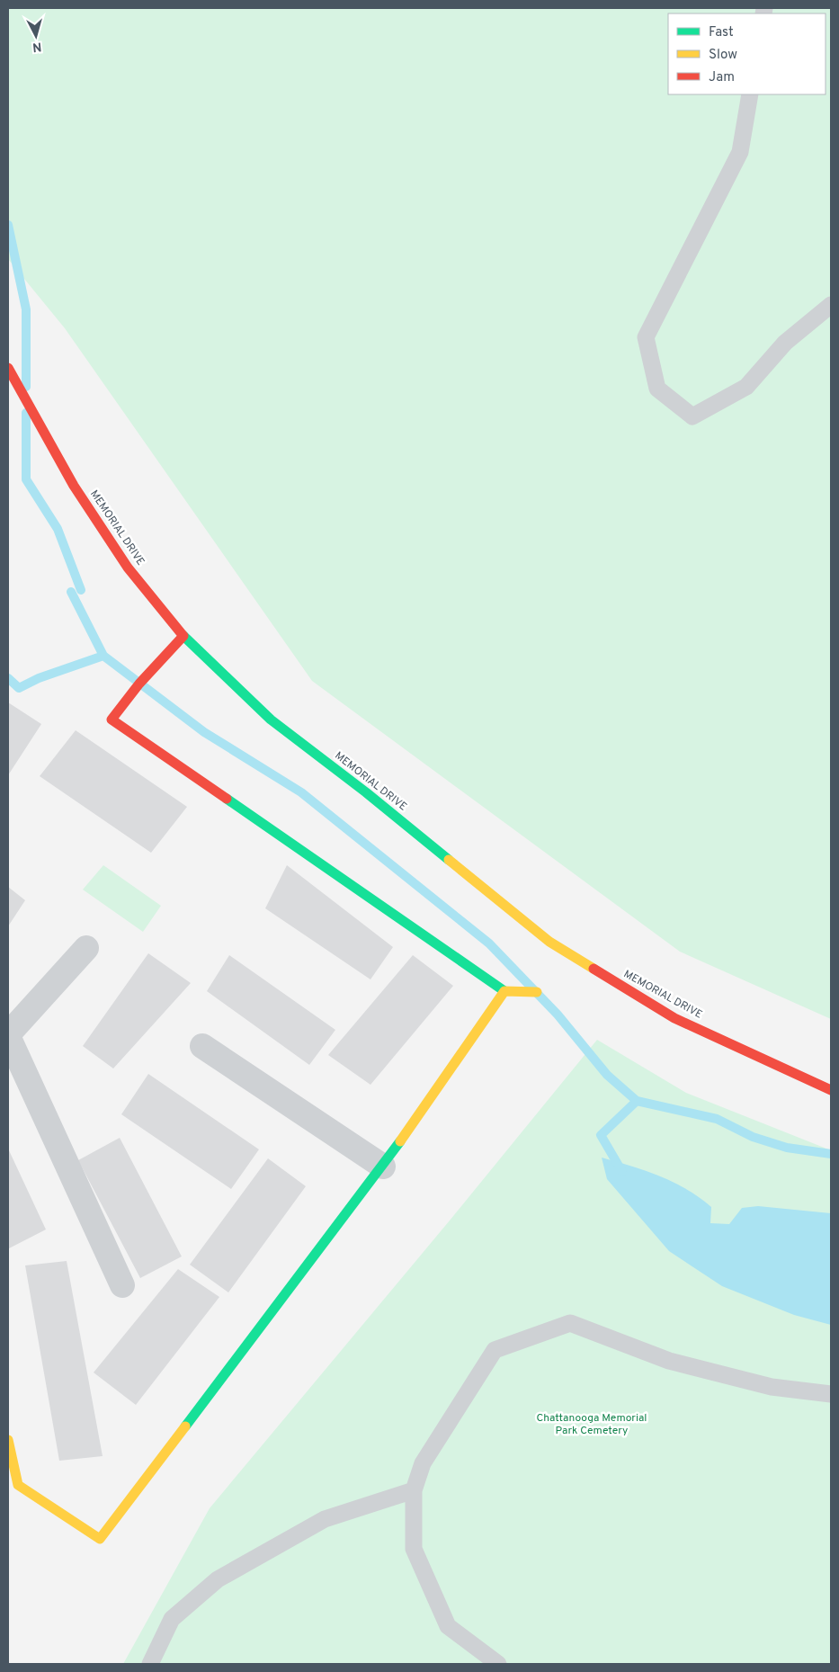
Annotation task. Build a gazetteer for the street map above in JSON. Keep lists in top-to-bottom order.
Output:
{
  "streets": {
    "street": ["MEMORIAL DRIVE"]
  },
  "parks": ["Chattanooga Memorial Park Cemetery"],
  "legend": ["Fast", "Slow", "Jam"],
  "north": "bottom"
}
